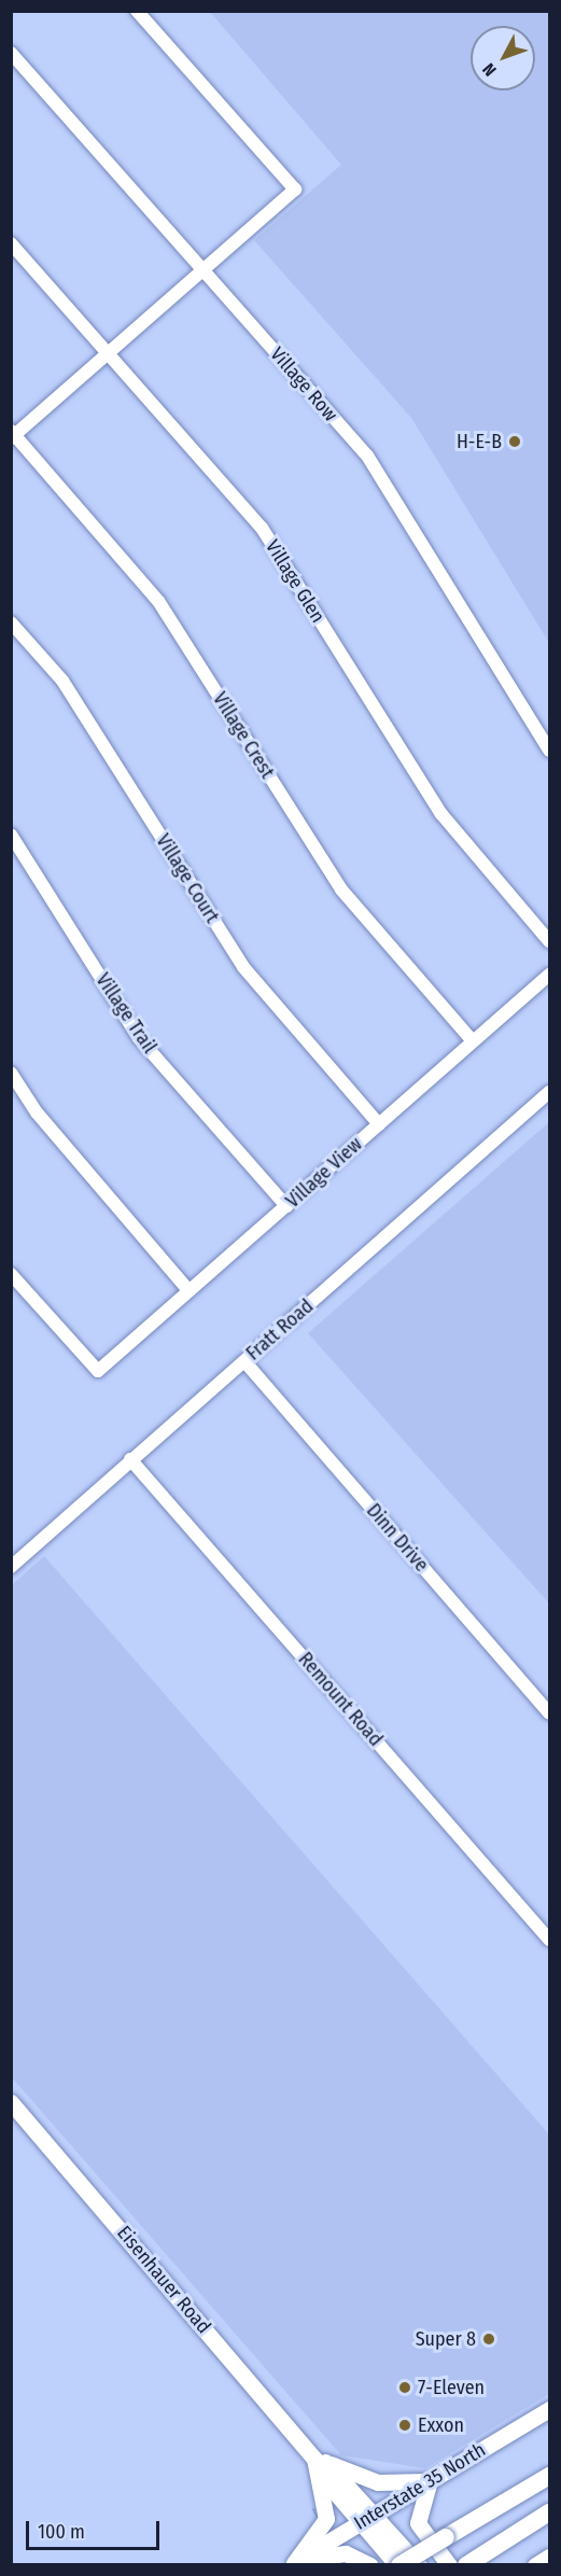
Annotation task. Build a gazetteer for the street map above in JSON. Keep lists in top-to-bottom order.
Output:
{
  "streets": {
    "main road": ["Eisenhauer Road", "Interstate 35 North"],
    "street": [
      "Village Row",
      "Village Glen",
      "Village Crest",
      "Village Court",
      "Village Trail",
      "Village View",
      "Fratt Road",
      "Dinn Drive",
      "Remount Road"
    ]
  },
  "crossings": [
    ["Village Crest", "Village View"],
    ["Village Court", "Village View"],
    ["Village Trail", "Village View"],
    ["Fratt Road", "Dinn Drive"],
    ["Fratt Road", "Remount Road"],
    ["Eisenhauer Road", "Interstate 35 North"]
  ],
  "places": [
    "H-E-B",
    "Super 8",
    "7-Eleven",
    "Exxon"
  ],
  "scale_bar": "100 m",
  "north": "bottom left"
}
